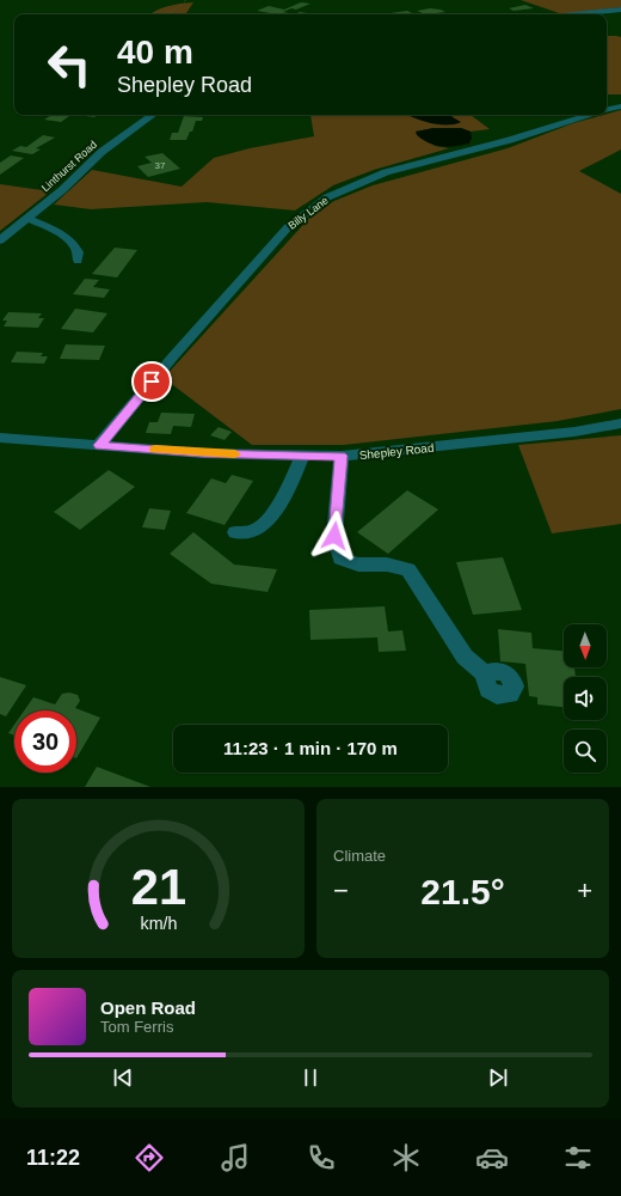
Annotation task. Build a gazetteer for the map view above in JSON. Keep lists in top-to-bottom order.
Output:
{
  "streets": {
    "street": ["Linthurst Road", "Billy Lane", "Shepley Road"]
  },
  "crossings": [
    ["Billy Lane", "Shepley Road"]
  ],
  "house_numbers": ["37"],
  "north": "bottom",
  "page": {
    "turn": ["40 m", "Shepley Road"],
    "limit": "30",
    "trip": "11:23 · 1 min · 170 m",
    "tile": "Climate",
    "heat": ["−", "21.5°", "+"],
    "song": ["Open Road", "Tom Ferris"],
    "tabs": "11:22",
    "gauge": ["21", "km/h"]
  }
}
